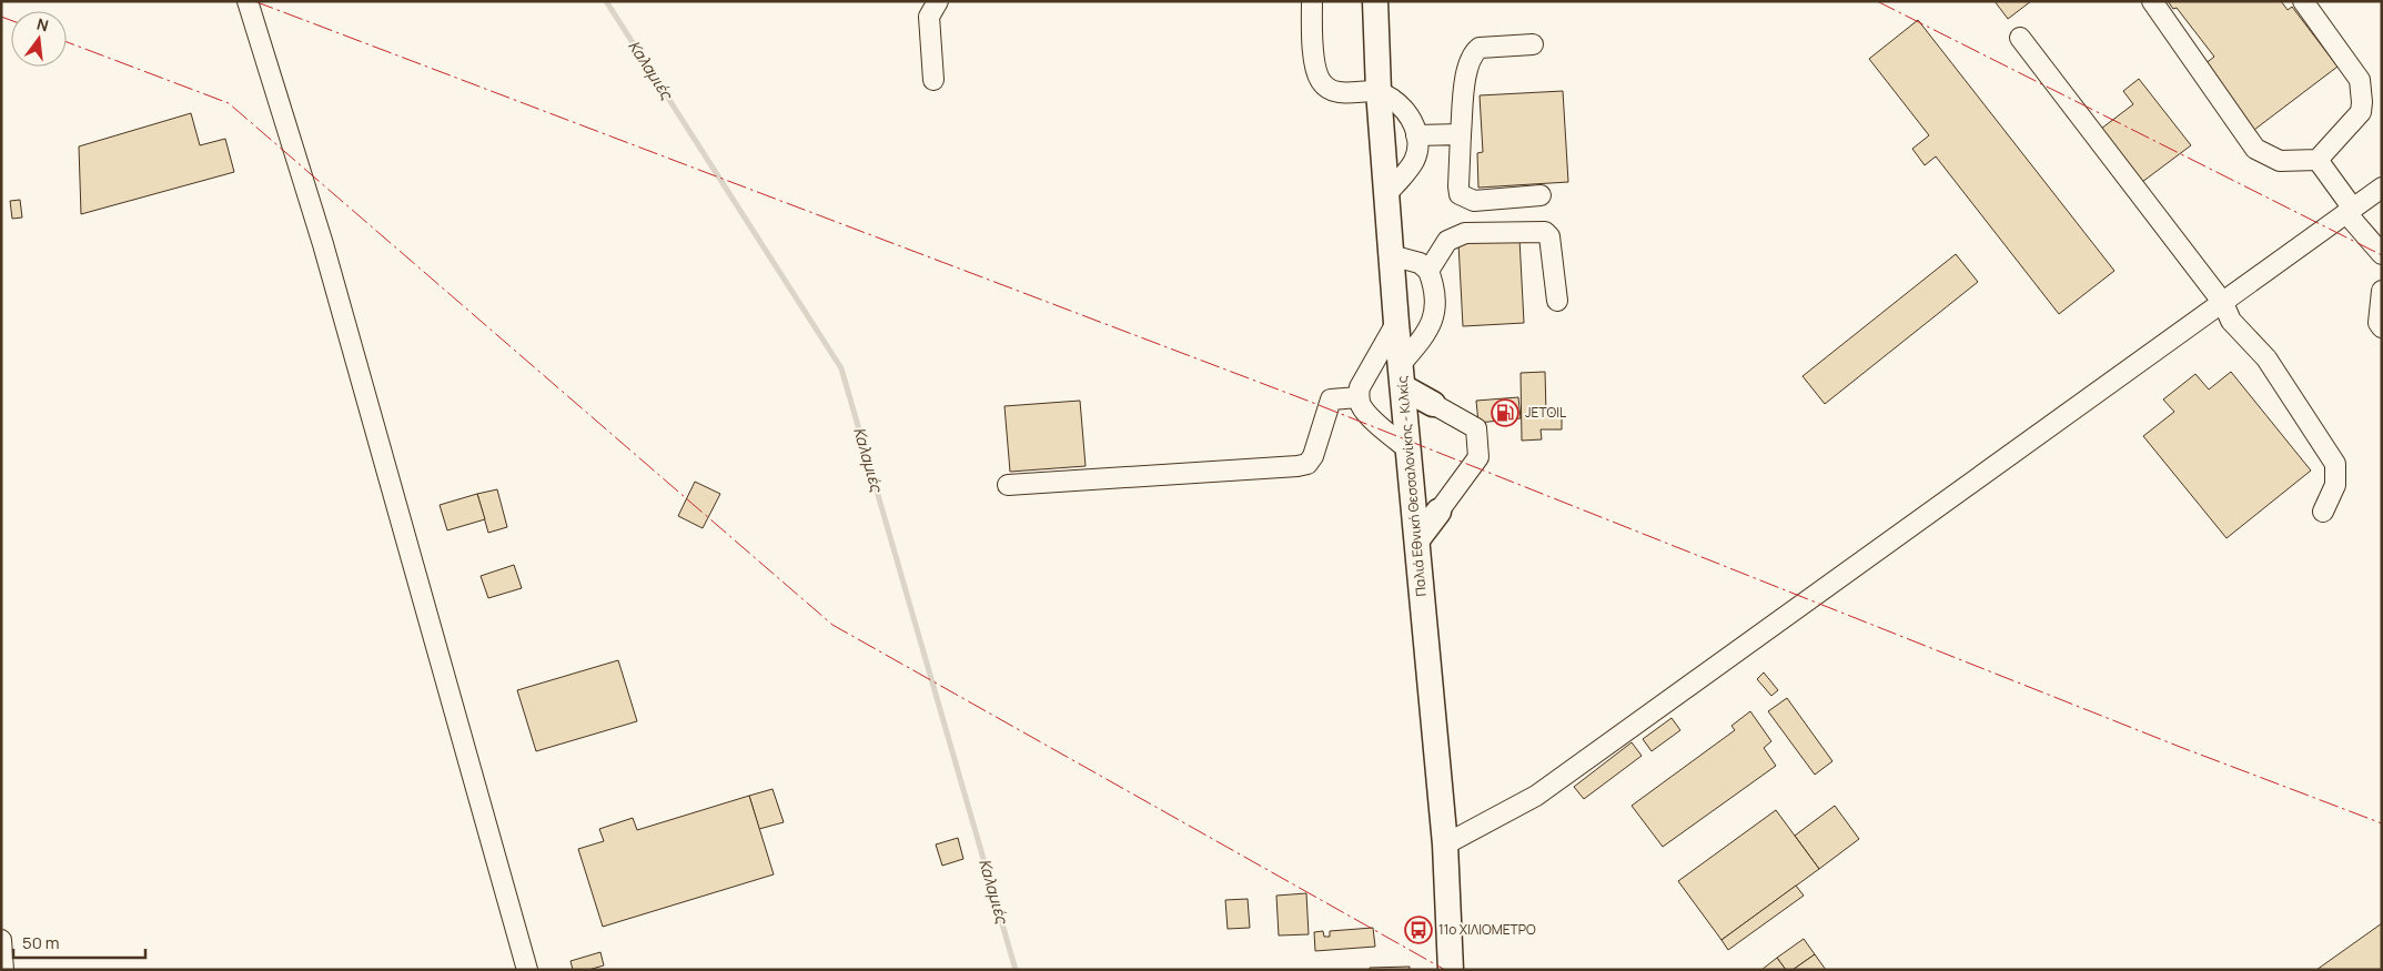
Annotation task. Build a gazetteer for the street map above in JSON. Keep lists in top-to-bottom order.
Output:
{
  "streets": {
    "main road": ["Παλιά Εθνική Θεσσαλονίκης - Κιλκίς"]
  },
  "water": ["Καλαμιές"],
  "places": {
    "fuel station": ["JETOIL"],
    "bus stop": ["11ο ΧΙΛΙΟΜΕΤΡΟ"]
  },
  "scale_bar": "50 m",
  "north": "top"
}
